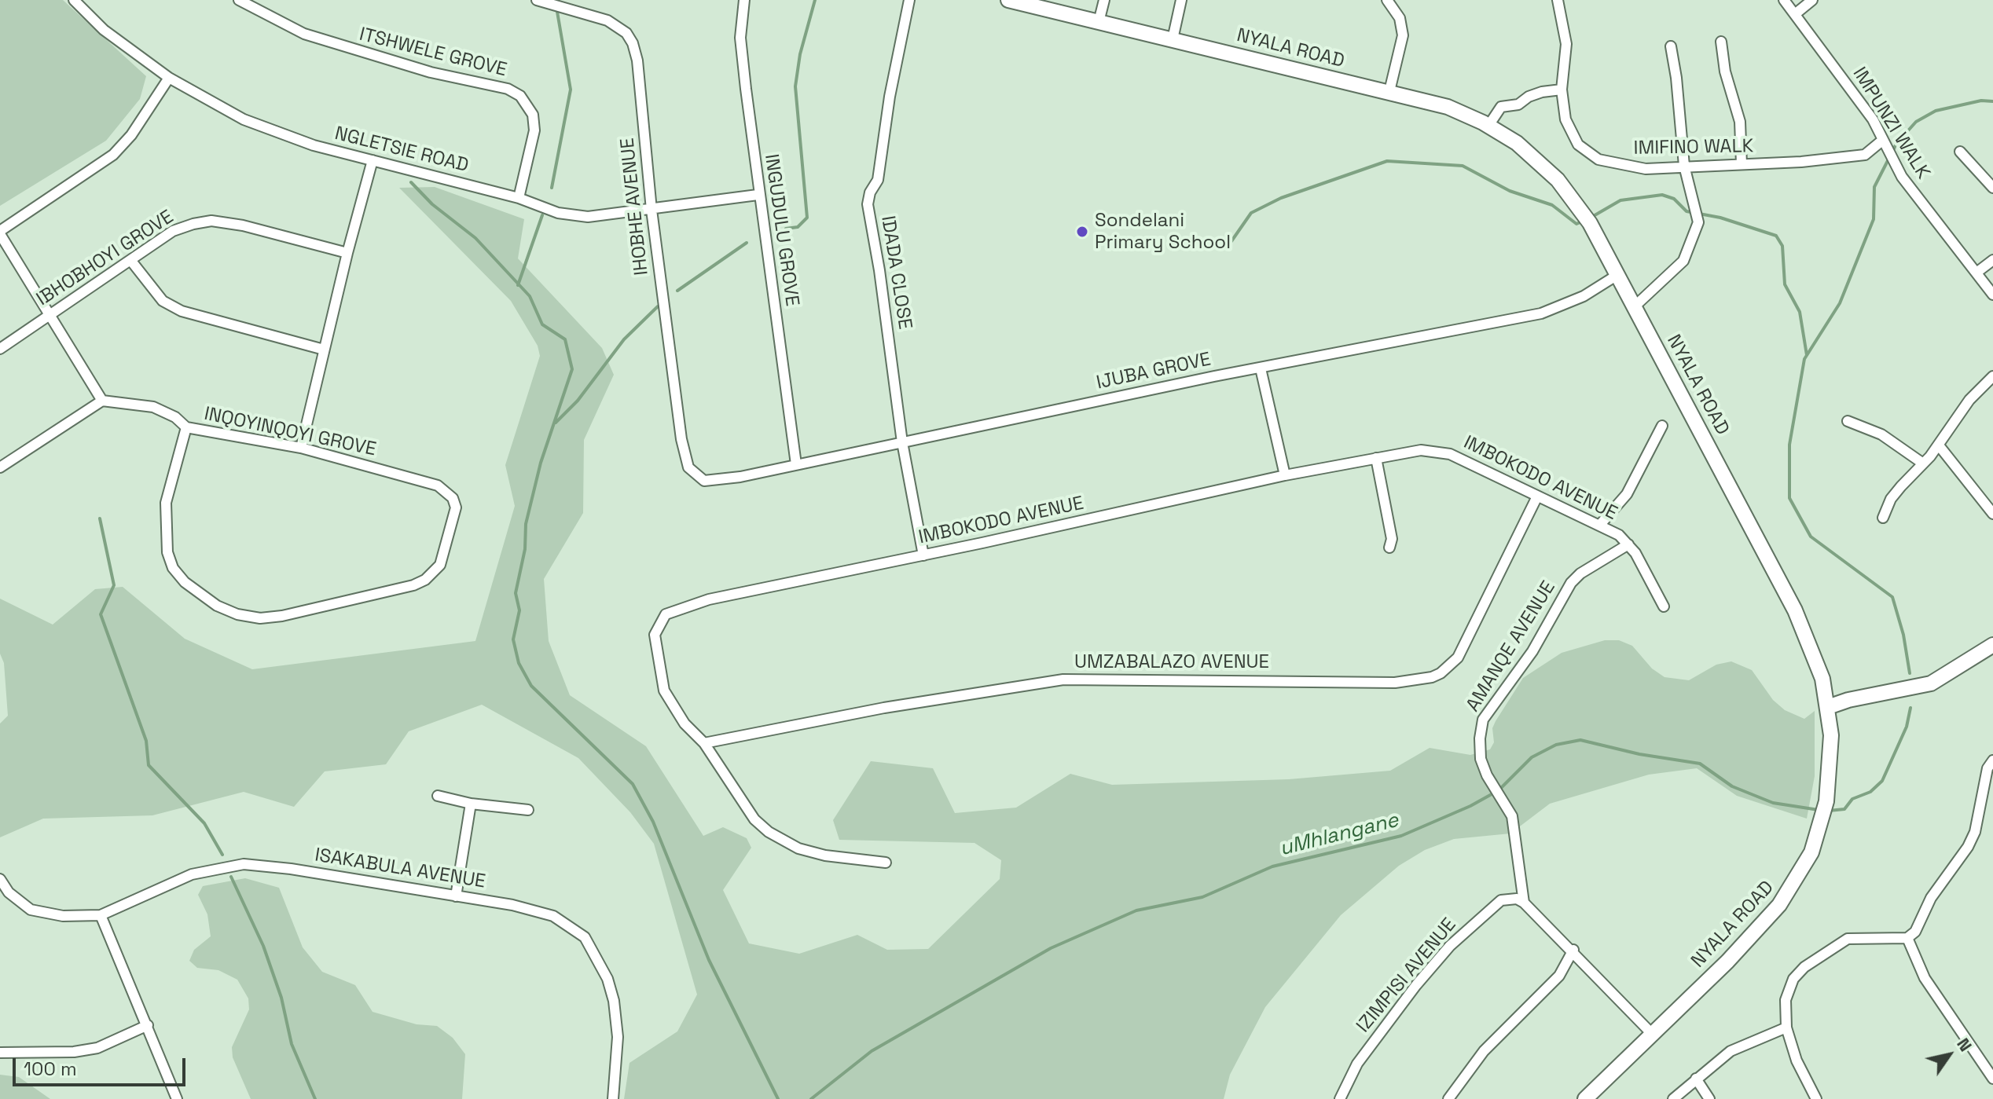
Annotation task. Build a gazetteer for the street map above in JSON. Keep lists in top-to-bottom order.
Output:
{
  "streets": {
    "street": [
      "NYALA ROAD",
      "ITSHWELE GROVE",
      "IMPUNZI WALK",
      "IMIFINO WALK",
      "NGLETSIE ROAD",
      "IHOBHE AVENUE",
      "INGUDULU GROVE",
      "IBHOBHOYI GROVE",
      "IDADA CLOSE",
      "IJUBA GROVE",
      "INQOYINQOYI GROVE",
      "IMBOKODO AVENUE",
      "AMANQE AVENUE",
      "UMZABALAZO AVENUE",
      "ISAKABULA AVENUE",
      "IZIMPISI AVENUE"
    ]
  },
  "crossings": [
    ["NYALA ROAD", "IJUBA GROVE"],
    ["ITSHWELE GROVE", "NGLETSIE ROAD"],
    ["IMPUNZI WALK", "IMIFINO WALK"],
    ["NGLETSIE ROAD", "IHOBHE AVENUE"],
    ["NGLETSIE ROAD", "INGUDULU GROVE"],
    ["IHOBHE AVENUE", "IJUBA GROVE"],
    ["INGUDULU GROVE", "IJUBA GROVE"],
    ["IDADA CLOSE", "IJUBA GROVE"],
    ["IDADA CLOSE", "IMBOKODO AVENUE"],
    ["IMBOKODO AVENUE", "AMANQE AVENUE"],
    ["IMBOKODO AVENUE", "UMZABALAZO AVENUE"],
    ["AMANQE AVENUE", "IZIMPISI AVENUE"]
  ],
  "water": ["uMhlangane"],
  "places": ["Sondelani Primary School"],
  "scale_bar": "100 m",
  "north": "top right"
}
